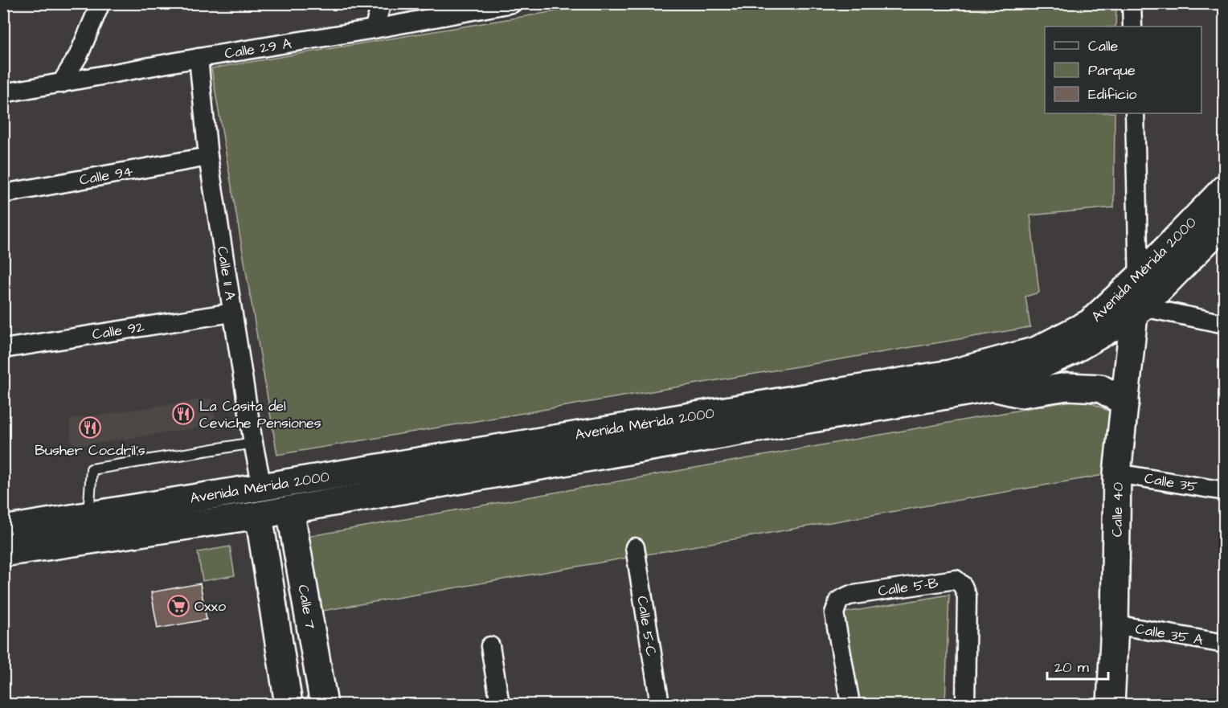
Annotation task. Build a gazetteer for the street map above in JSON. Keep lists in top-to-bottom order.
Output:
{
  "streets": {
    "main road": ["Avenida Mérida 2000", "Calle 40", "Calle 7"],
    "street": [
      "Calle 29 A",
      "Calle 94",
      "Calle 11 A",
      "Calle 92",
      "Calle 35",
      "Calle 5-B",
      "Calle 5-C",
      "Calle 35 A"
    ]
  },
  "crossings": [
    ["Calle 29 A", "Calle 11 A"],
    ["Calle 94", "Calle 11 A"],
    ["Avenida Mérida 2000", "Calle 11 A"],
    ["Avenida Mérida 2000", "Calle 40"],
    ["Avenida Mérida 2000", "Calle 7"],
    ["Calle 11 A", "Calle 92"],
    ["Calle 35", "Calle 40"],
    ["Calle 40", "Calle 35 A"]
  ],
  "places": {
    "restaurant": ["La Casita del Ceviche Pensiones", "Busher Cocdril's"],
    "supermarket": ["Oxxo"]
  },
  "legend": ["Calle", "Parque", "Edificio"],
  "scale_bar": "20 m"
}
